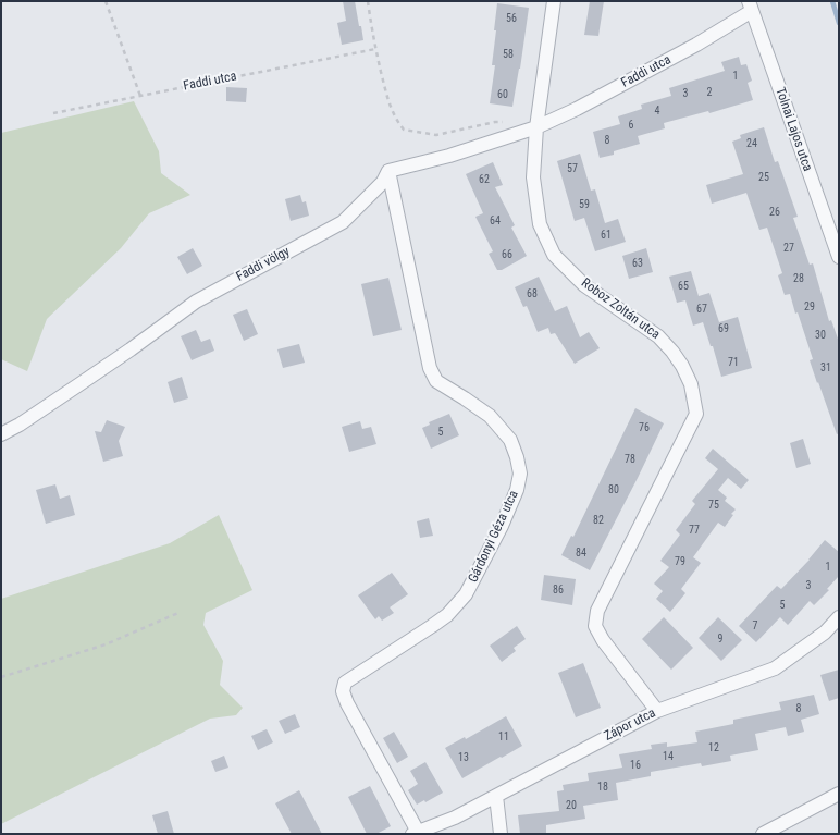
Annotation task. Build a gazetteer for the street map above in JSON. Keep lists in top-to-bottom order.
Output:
{
  "streets": {
    "street": [
      "Faddi utca",
      "Tolnai Lajos utca",
      "Faddi völgy",
      "Roboz Zoltán utca",
      "Gárdonyi Géza utca",
      "Zápor utca"
    ]
  },
  "crossings": [
    ["Faddi utca", "Tolnai Lajos utca"],
    ["Faddi utca", "Roboz Zoltán utca"],
    ["Faddi völgy", "Gárdonyi Géza utca"],
    ["Roboz Zoltán utca", "Zápor utca"],
    ["Gárdonyi Géza utca", "Zápor utca"]
  ],
  "house_numbers": [
    "56",
    "58",
    "1",
    "2",
    "3",
    "60",
    "4",
    "6",
    "8",
    "24",
    "57",
    "25",
    "62",
    "59",
    "26",
    "64",
    "61",
    "27",
    "66",
    "63",
    "28",
    "65",
    "68",
    "29",
    "67",
    "69",
    "30",
    "71",
    "31",
    "76",
    "5",
    "78",
    "80",
    "75",
    "82",
    "77",
    "84",
    "79",
    "1",
    "3",
    "86",
    "5",
    "7",
    "9",
    "8",
    "11",
    "12",
    "14",
    "13",
    "16",
    "18",
    "20"
  ]
}
